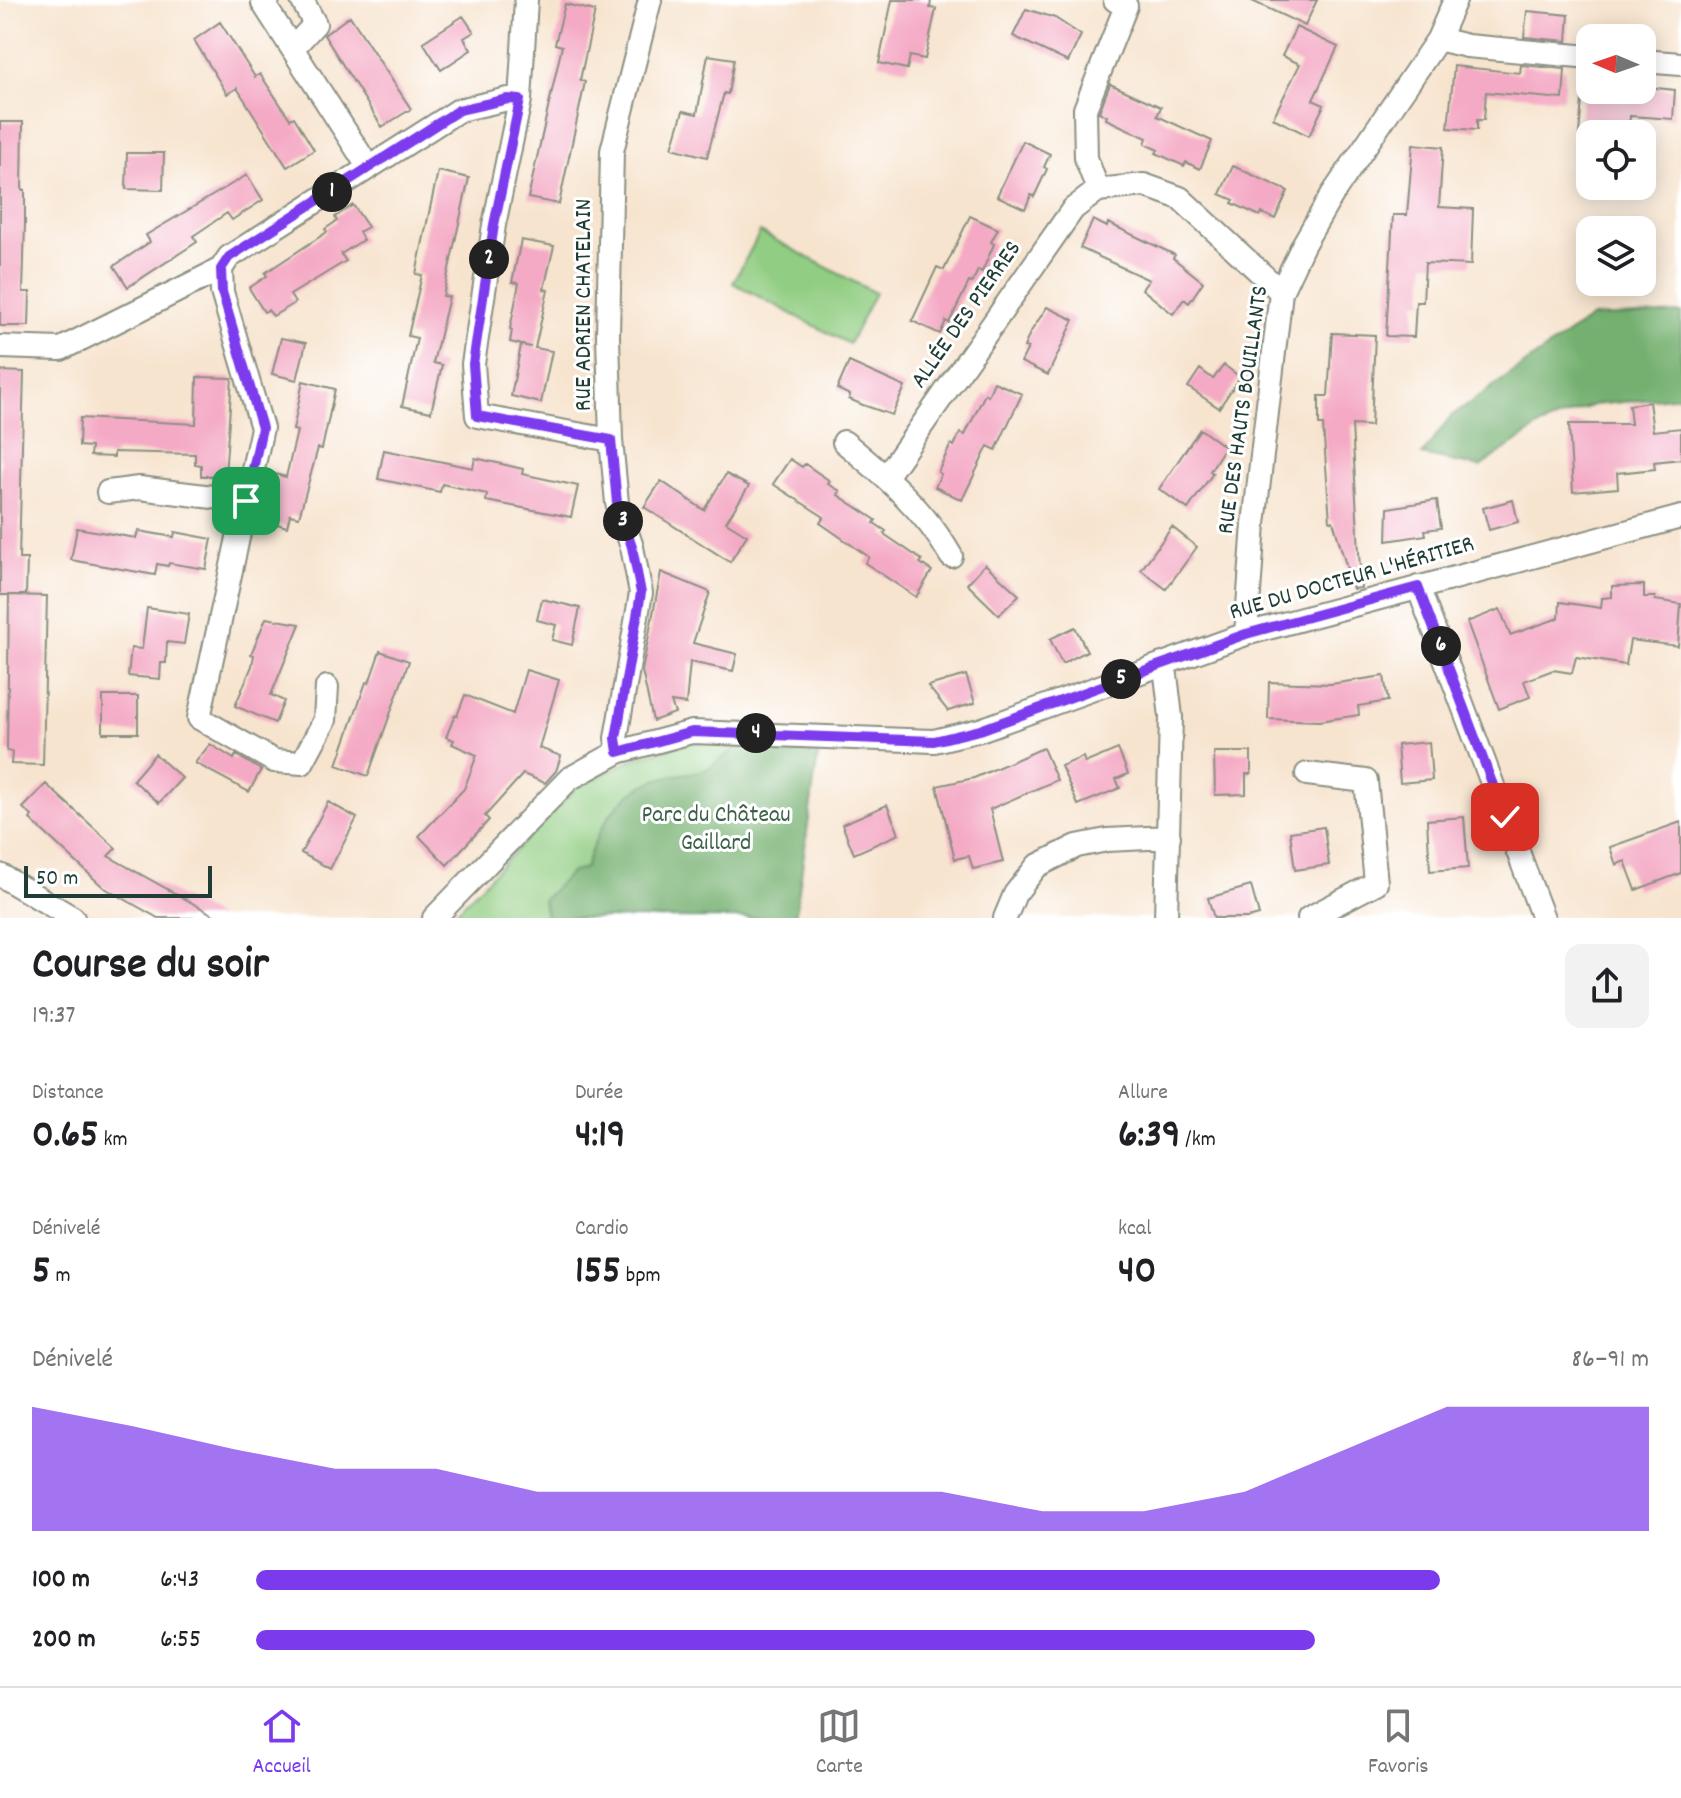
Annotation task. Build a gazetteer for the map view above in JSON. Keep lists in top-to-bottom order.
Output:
{
  "streets": {
    "street": [
      "RUE ADRIEN CHATELAIN",
      "ALLÉE DES PIERRES",
      "RUE DES HAUTS BOUILLANTS",
      "RUE DU DOCTEUR L'HÉRITIER"
    ]
  },
  "crossings": [
    ["RUE ADRIEN CHATELAIN", "RUE DU DOCTEUR L'HÉRITIER"],
    ["RUE DES HAUTS BOUILLANTS", "RUE DU DOCTEUR L'HÉRITIER"]
  ],
  "parks": ["Parc du Château Gaillard"],
  "scale_bar": "50 m",
  "north": "left",
  "page": {
    "pins": [
      "1",
      "2",
      "3",
      "6",
      "5",
      "4"
    ],
    "scale": "50 m",
    "heading": ["Course du soir", "19:37"],
    "stats": [
      ["Distance", "0.65 km"],
      ["Durée", "4:19"],
      ["Allure", "6:39 /km"],
      ["Dénivelé", "5 m"],
      ["Cardio", "155 bpm"],
      ["kcal", "40"]
    ],
    "chart": ["Dénivelé", "86–91 m"],
    "list": [
      {
        "name": "100 m",
        "note": "6:43"
      },
      {
        "name": "200 m",
        "note": "6:55"
      }
    ],
    "tabs": ["Accueil", "Carte", "Favoris"]
  }
}
